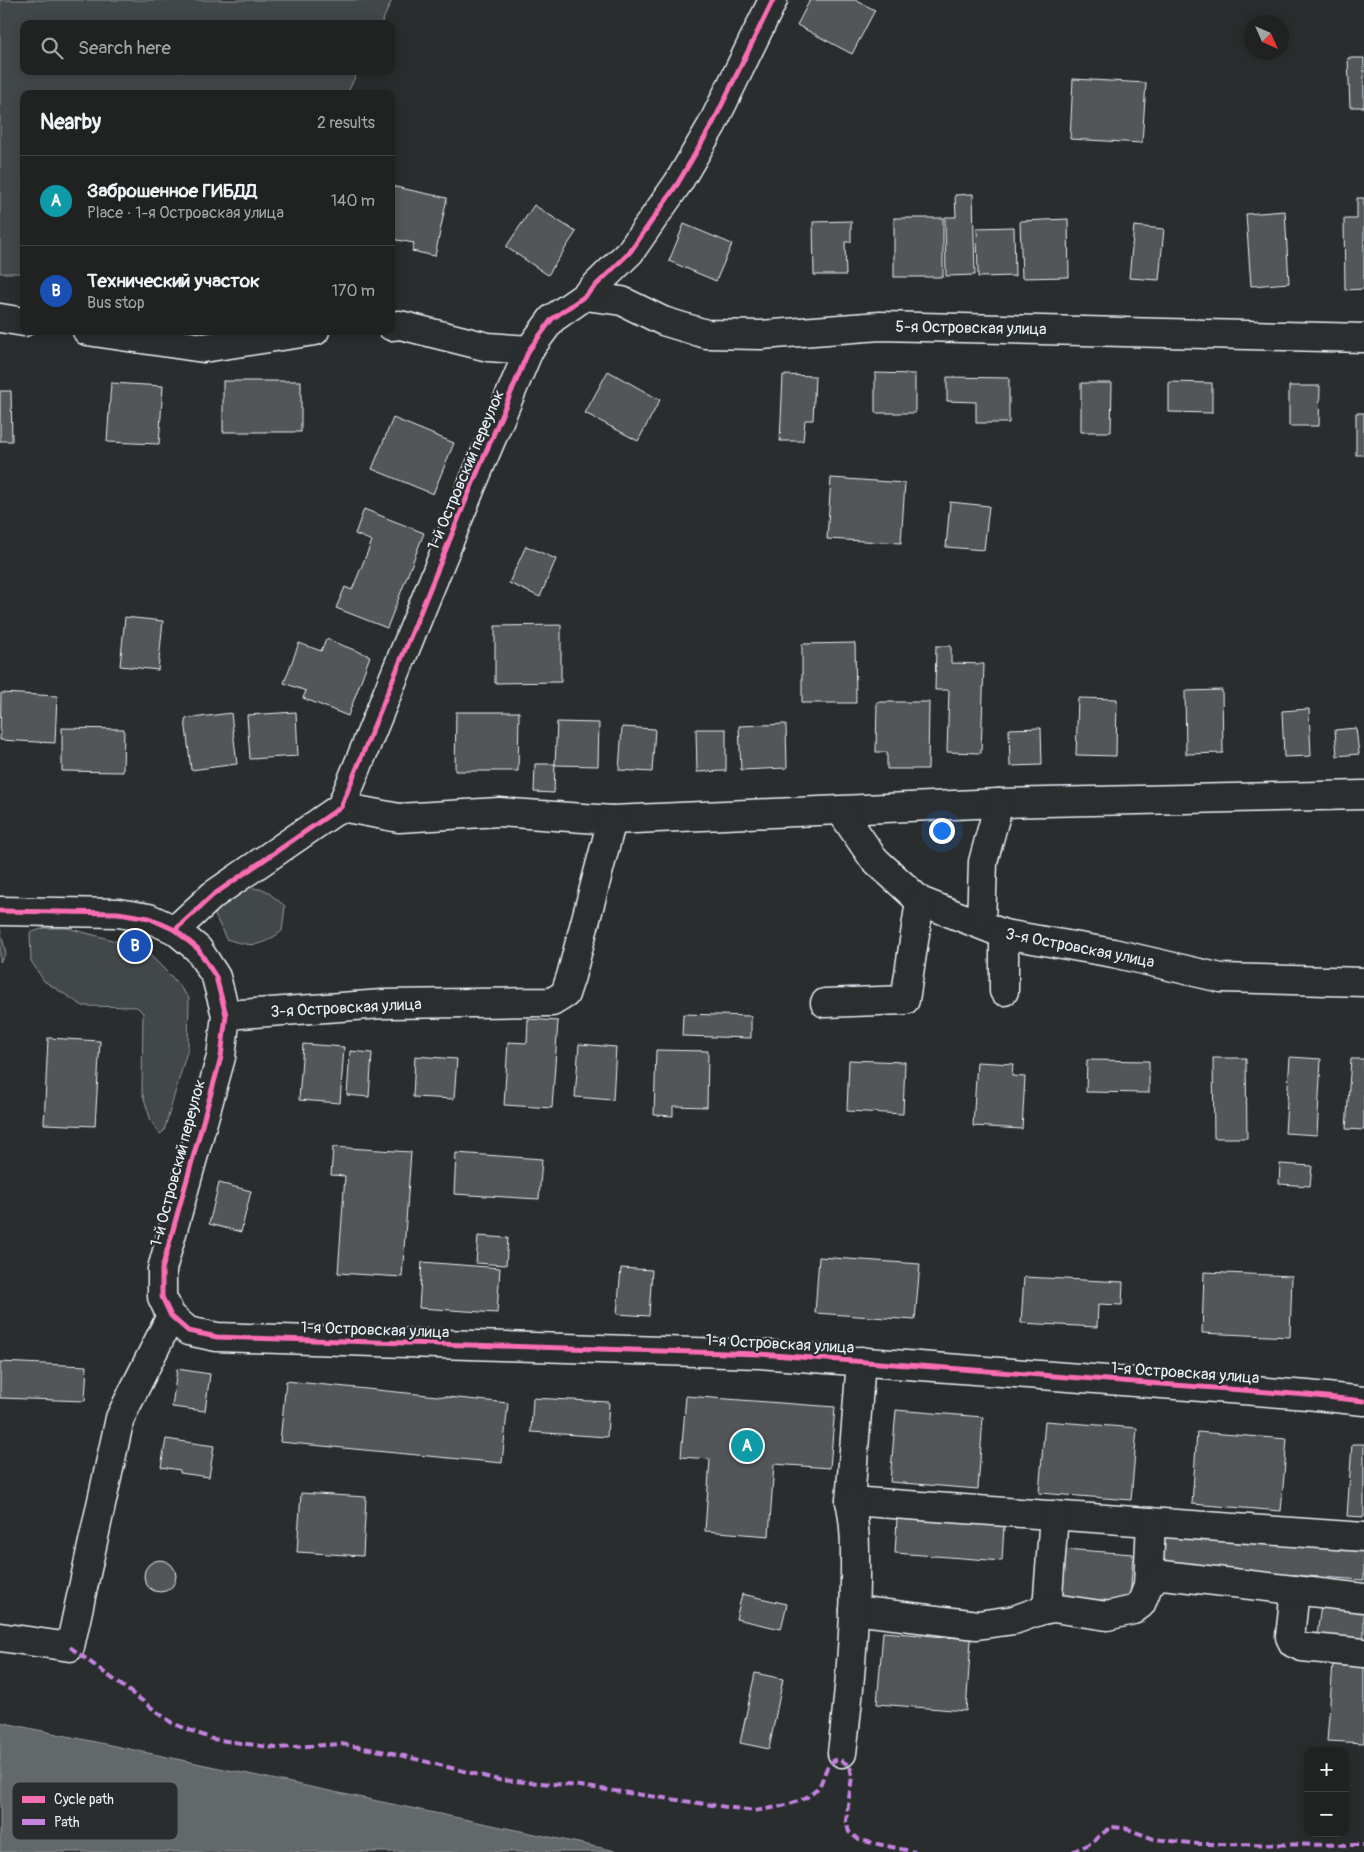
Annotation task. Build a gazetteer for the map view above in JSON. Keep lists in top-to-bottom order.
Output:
{
  "streets": {
    "street": [
      "5-я Островская улица",
      "1-й Островский переулок",
      "3-я Островская улица",
      "1-я Островская улица"
    ]
  },
  "crossings": [
    ["5-я Островская улица", "1-й Островский переулок"],
    ["1-й Островский переулок", "3-я Островская улица"],
    ["1-й Островский переулок", "1-я Островская улица"]
  ],
  "legend": ["Cycle path", "Path"],
  "north": "bottom right",
  "page": {
    "search": "Search here",
    "heading": ["Nearby", "2 results"],
    "list": [
      {
        "mark": "A",
        "name": "Заброшенное ГИБДД",
        "note": "Place · 1-я Островская улица",
        "value": "140 m"
      },
      {
        "mark": "B",
        "name": "Технический участок",
        "note": "Bus stop",
        "value": "170 m"
      }
    ],
    "pins": ["B", "A"],
    "map_buttons": ["+", "−"]
  }
}
